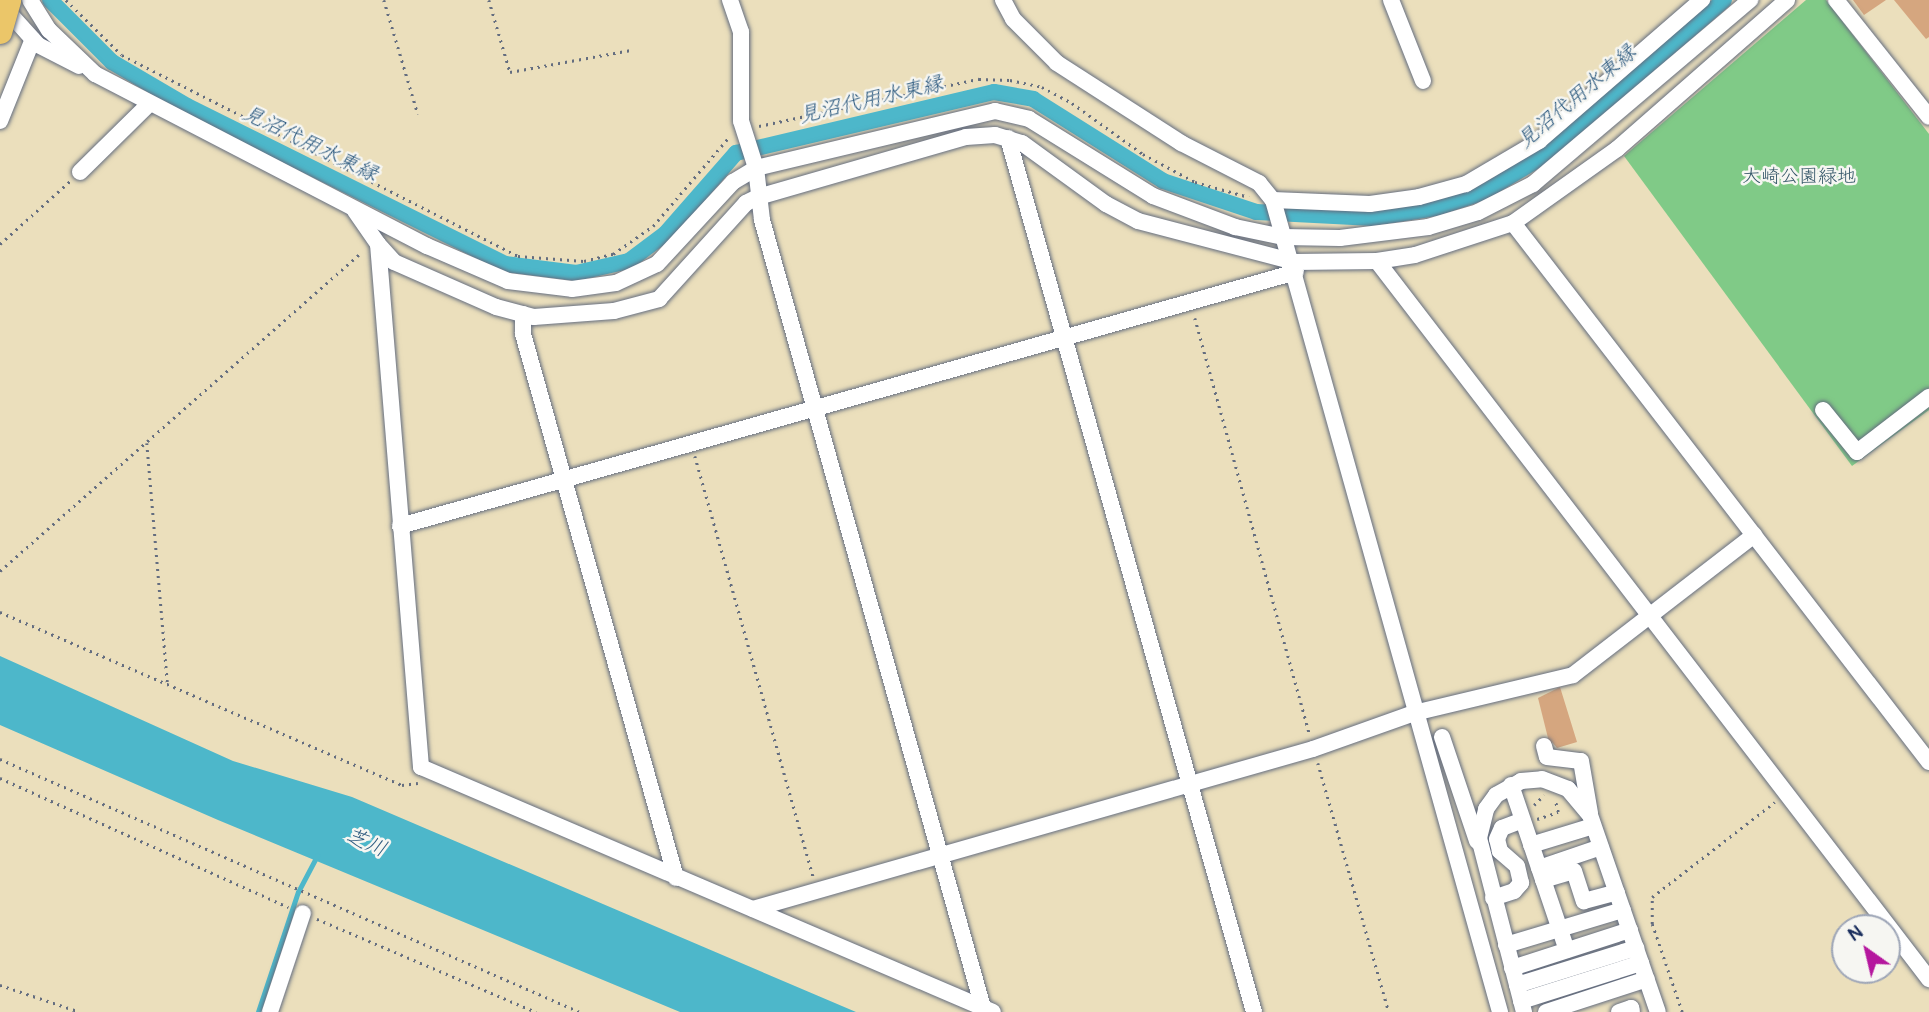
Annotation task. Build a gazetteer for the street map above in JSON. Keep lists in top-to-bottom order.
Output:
{
  "water": ["見沼代用水東縁", "芝川"],
  "parks": ["大崎公園緑地"],
  "north": "top left"
}
